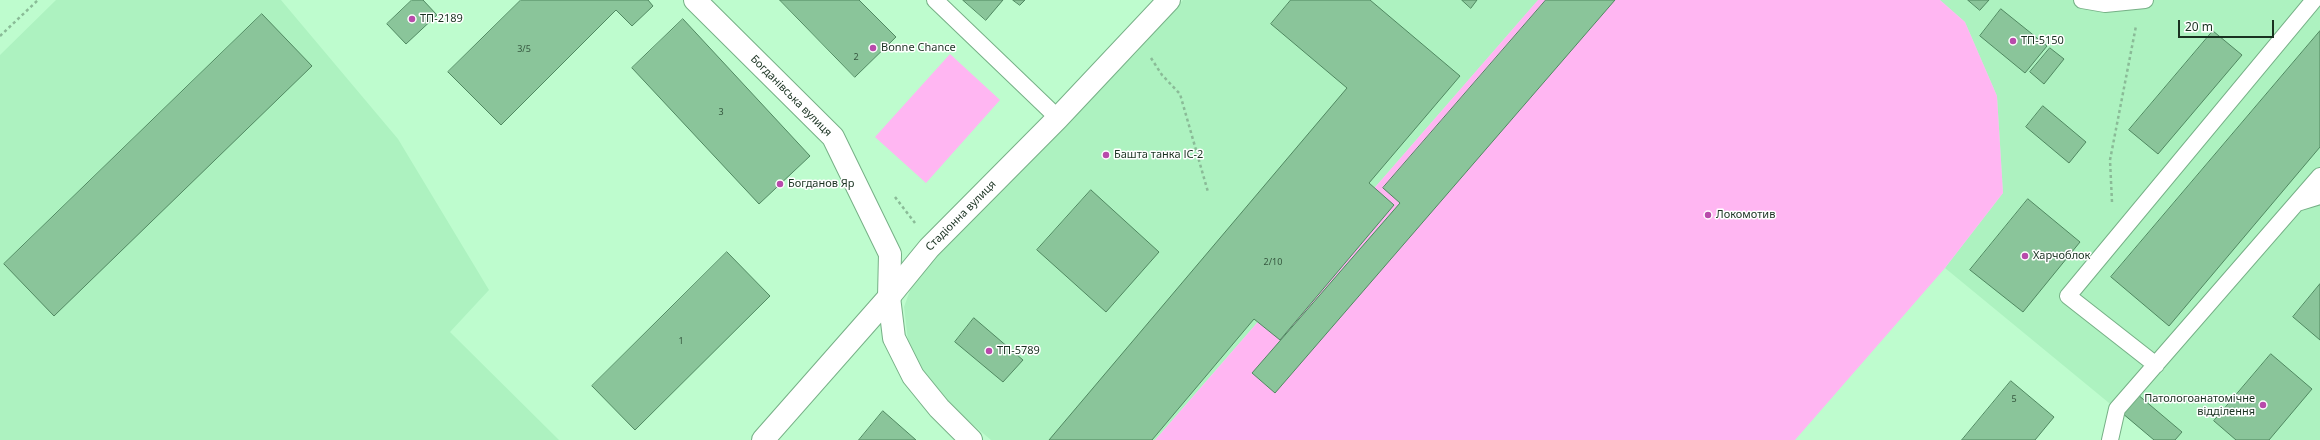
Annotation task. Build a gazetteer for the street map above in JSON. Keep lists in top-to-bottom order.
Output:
{
  "streets": {
    "street": ["Богданівська вулиця", "Стадіонна вулиця"]
  },
  "crossings": [
    ["Богданівська вулиця", "Стадіонна вулиця"]
  ],
  "places": [
    "ТП-2189",
    "ТП-5150",
    "Bonne Chance",
    "Башта танка ІС-2",
    "Богданов Яр",
    "Локомотив",
    "Харчоблок",
    "ТП-5789",
    "Патологоанатомічне відділення"
  ],
  "house_numbers": [
    "3/5",
    "2",
    "3",
    "2/10",
    "1",
    "5"
  ],
  "scale_bar": "20 m"
}
